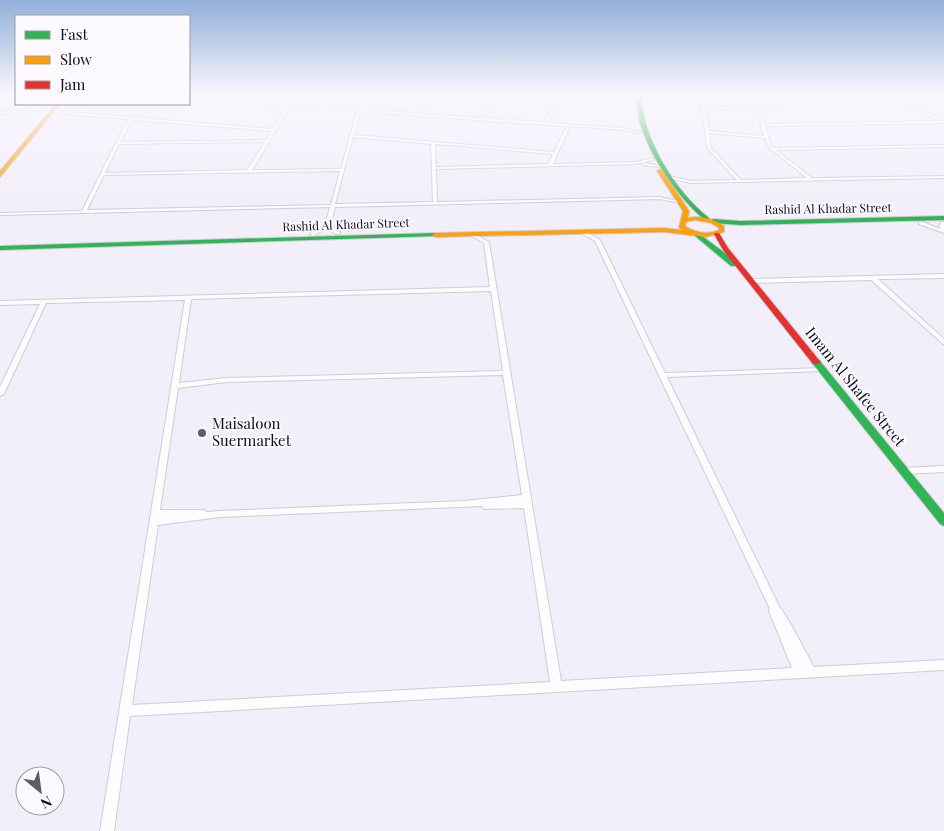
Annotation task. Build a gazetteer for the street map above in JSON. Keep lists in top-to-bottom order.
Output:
{
  "streets": {
    "street": ["Rashid Al Khadar Street", "Imam Al Shafee Street"]
  },
  "crossings": [
    ["Rashid Al Khadar Street", "Imam Al Shafee Street"]
  ],
  "places": ["Maisaloon Suermarket"],
  "legend": ["Fast", "Slow", "Jam"],
  "north": "bottom right"
}
